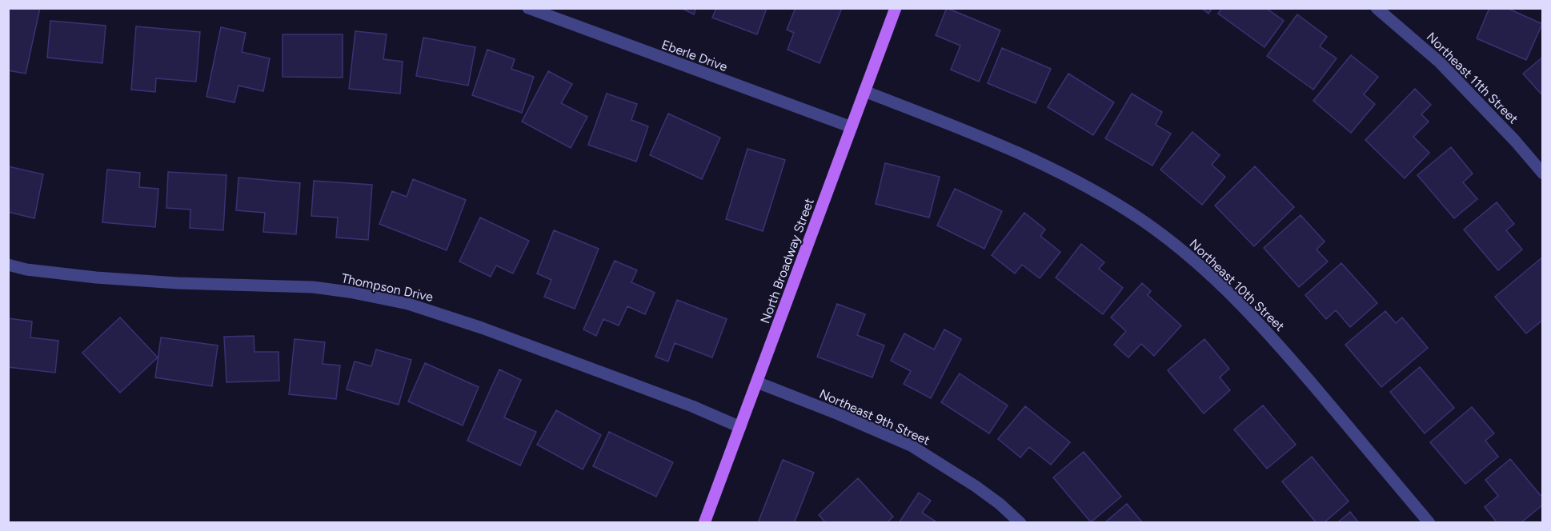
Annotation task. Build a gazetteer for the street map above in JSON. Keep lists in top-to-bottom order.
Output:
{
  "streets": {
    "main road": ["North Broadway Street"],
    "street": [
      "Eberle Drive",
      "Northeast 11th Street",
      "Northeast 10th Street",
      "Thompson Drive",
      "Northeast 9th Street"
    ]
  },
  "crossings": [
    ["Eberle Drive", "North Broadway Street"],
    ["North Broadway Street", "Northeast 10th Street"],
    ["North Broadway Street", "Thompson Drive"],
    ["North Broadway Street", "Northeast 9th Street"]
  ]
}
